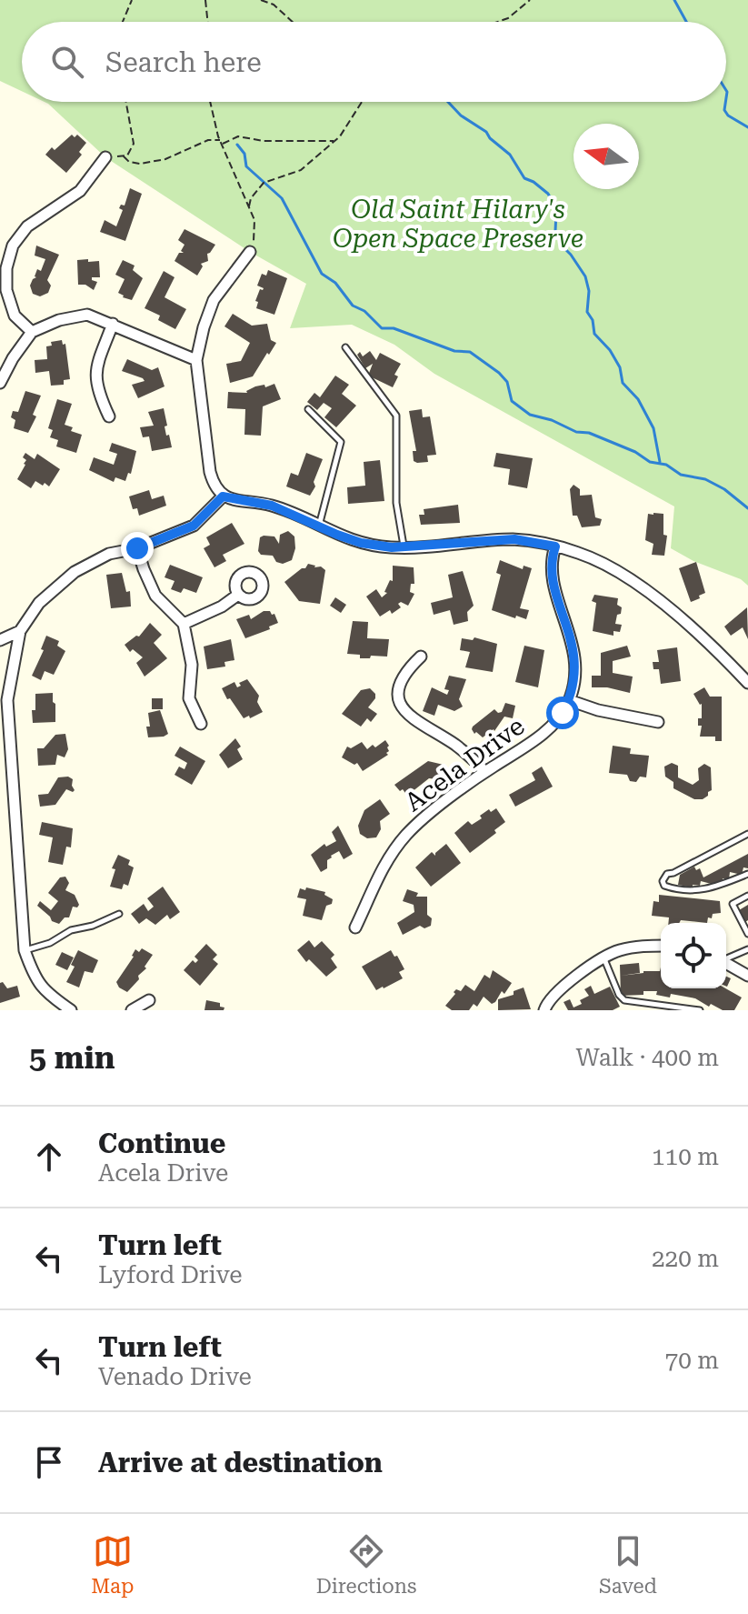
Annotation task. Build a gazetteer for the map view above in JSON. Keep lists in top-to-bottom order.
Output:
{
  "streets": {
    "street": ["Acela Drive"]
  },
  "parks": ["Old Saint Hilary's Open Space Preserve"],
  "north": "left",
  "page": {
    "search": "Search here",
    "heading": ["5 min", "Walk · 400 m"],
    "list": [
      ["Continue", "Acela Drive", "110 m"],
      ["Turn left", "Lyford Drive", "220 m"],
      ["Turn left", "Venado Drive", "70 m"],
      "Arrive at destination"
    ],
    "nav": ["Map", "Directions", "Saved"]
  }
}
